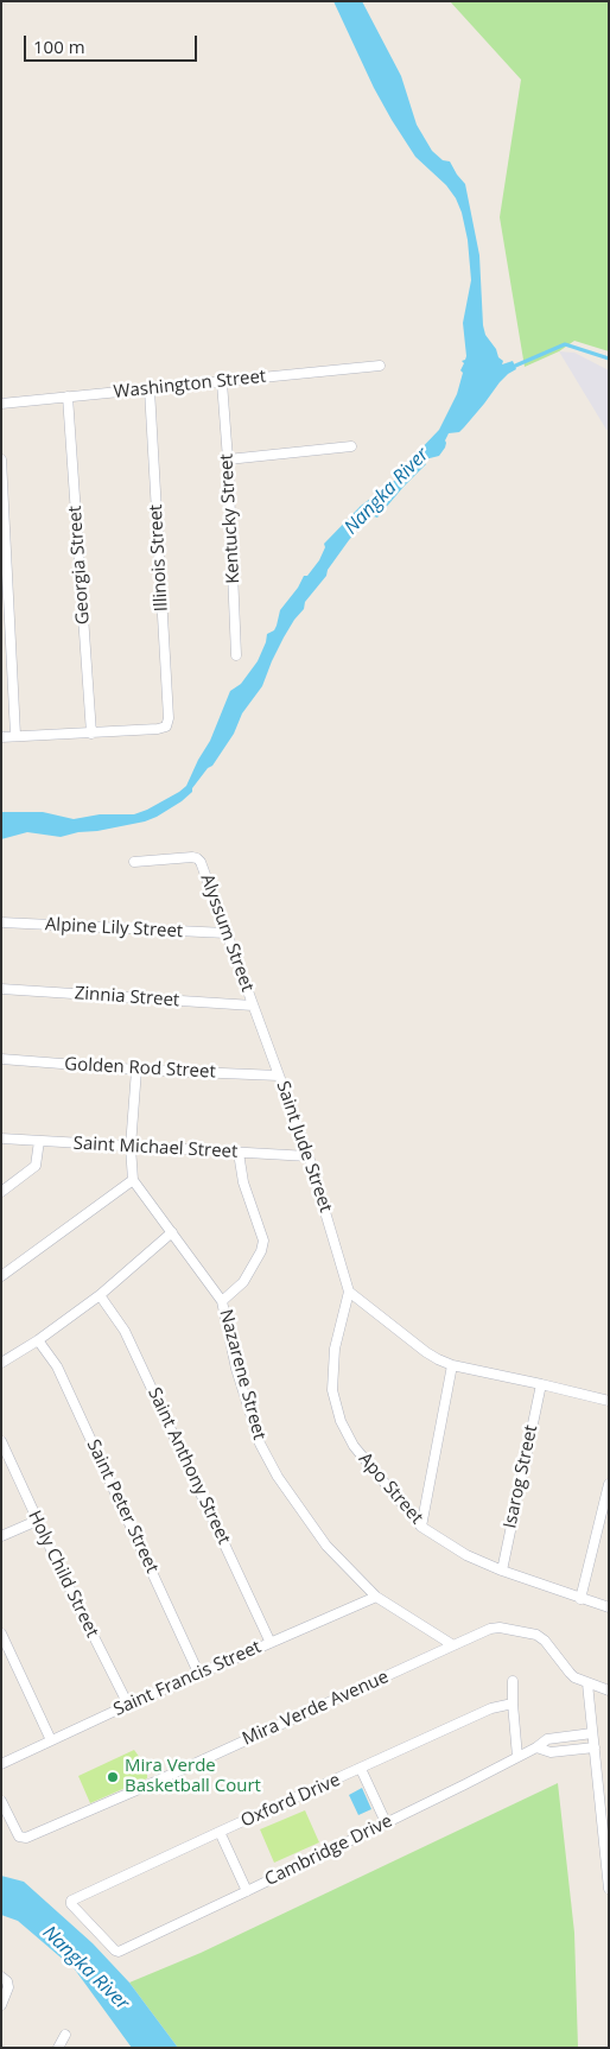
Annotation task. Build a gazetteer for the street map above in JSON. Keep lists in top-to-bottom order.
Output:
{
  "streets": {
    "street": [
      "Washington Street",
      "Kentucky Street",
      "Illinois Street",
      "Georgia Street",
      "Alpine Lily Street",
      "Alyssum Street",
      "Zinnia Street",
      "Golden Rod Street",
      "Saint Jude Street",
      "Saint Michael Street",
      "Nazarene Street",
      "Saint Anthony Street",
      "Isarog Street",
      "Apo Street",
      "Saint Peter Street",
      "Holy Child Street",
      "Saint Francis Street",
      "Mira Verde Avenue",
      "Oxford Drive",
      "Cambridge Drive"
    ]
  },
  "crossings": [
    ["Washington Street", "Kentucky Street"],
    ["Washington Street", "Illinois Street"],
    ["Washington Street", "Georgia Street"],
    ["Illinois Street", "Georgia Street"],
    ["Alpine Lily Street", "Alyssum Street"],
    ["Alyssum Street", "Zinnia Street"],
    ["Alyssum Street", "Saint Jude Street"],
    ["Zinnia Street", "Saint Jude Street"],
    ["Golden Rod Street", "Saint Jude Street"],
    ["Saint Jude Street", "Saint Michael Street"],
    ["Saint Jude Street", "Apo Street"],
    ["Nazarene Street", "Saint Francis Street"],
    ["Nazarene Street", "Mira Verde Avenue"],
    ["Saint Anthony Street", "Saint Francis Street"],
    ["Isarog Street", "Apo Street"],
    ["Saint Peter Street", "Saint Francis Street"],
    ["Holy Child Street", "Saint Francis Street"],
    ["Oxford Drive", "Cambridge Drive"]
  ],
  "water": ["Nangka River"],
  "places": ["Mira Verde Basketball Court"],
  "scale_bar": "100 m"
}
